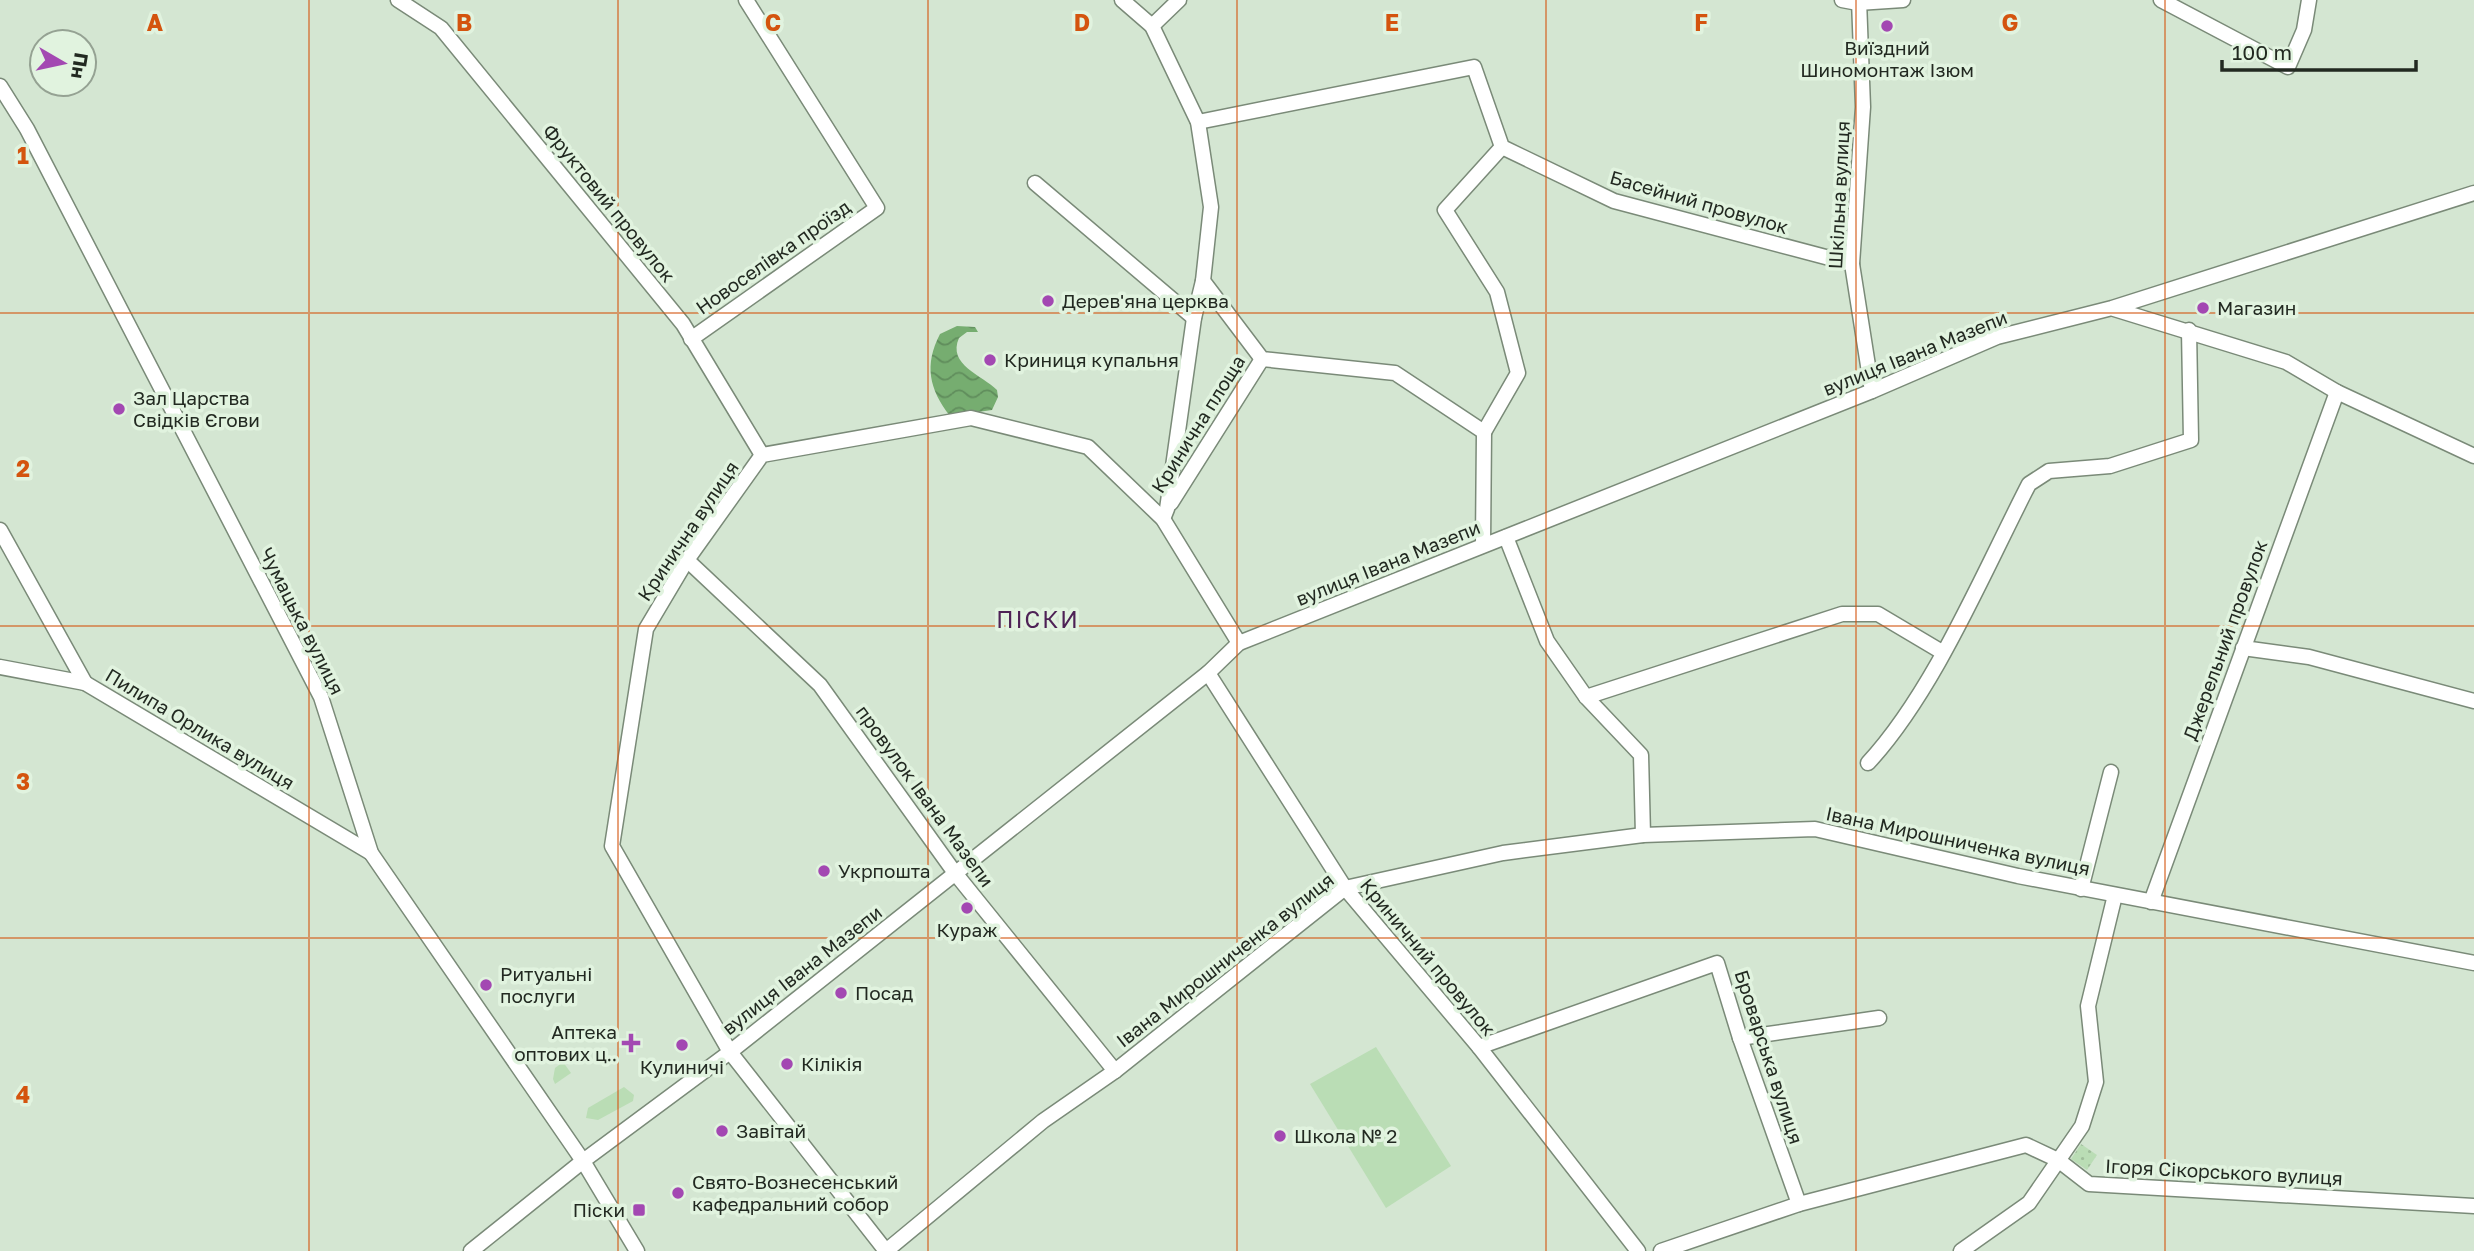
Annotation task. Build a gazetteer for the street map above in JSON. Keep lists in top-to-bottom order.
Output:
{
  "streets": {
    "street": [
      "Шкільна вулиця",
      "Басейний провулок",
      "Фруктовий провулок",
      "Новоселівка проїзд",
      "вулиця Івана Мазепи",
      "Кринична площа",
      "Кринична вулиця",
      "Чумацька вулиця",
      "Джерельний провулок",
      "Пилипа Орлика вулиця",
      "провулок Івана Мазепи",
      "Івана Мирошниченка вулиця",
      "Криничний провулок",
      "Броварська вулиця",
      "Ігоря Сікорського вулиця"
    ]
  },
  "crossings": [
    ["Шкільна вулиця", "Басейний провулок"],
    ["Шкільна вулиця", "вулиця Івана Мазепи"],
    ["Фруктовий провулок", "Новоселівка проїзд"],
    ["Фруктовий провулок", "Кринична вулиця"],
    ["вулиця Івана Мазепи", "Кринична вулиця"],
    ["вулиця Івана Мазепи", "Чумацька вулиця"],
    ["вулиця Івана Мазепи", "провулок Івана Мазепи"],
    ["вулиця Івана Мазепи", "Криничний провулок"],
    ["Кринична площа", "Кринична вулиця"],
    ["Кринична вулиця", "провулок Івана Мазепи"],
    ["Кринична вулиця", "Івана Мирошниченка вулиця"],
    ["Чумацька вулиця", "Пилипа Орлика вулиця"],
    ["Джерельний провулок", "Івана Мирошниченка вулиця"],
    ["провулок Івана Мазепи", "Івана Мирошниченка вулиця"],
    ["Івана Мирошниченка вулиця", "Криничний провулок"],
    ["Криничний провулок", "Броварська вулиця"],
    ["Броварська вулиця", "Ігоря Сікорського вулиця"]
  ],
  "districts": ["ПІСКИ"],
  "places": {
    "other": [
      "Виїздний Шиномонтаж Ізюм",
      "Дерев'яна церква",
      "Магазин",
      "Криниця купальня",
      "Зал Царства Свідків Єгови",
      "Укрпошта",
      "Кураж",
      "Ритуальні послуги",
      "Посад",
      "Кулиничі",
      "Кілікія",
      "Завітай",
      "Школа № 2",
      "Свято-Вознесенський кафедральний собор"
    ],
    "health": ["Аптека оптових ц‥"],
    "transit": ["Піски"]
  },
  "scale_bar": "100 m",
  "north": "right",
  "grid": {
    "columns": [
      "A",
      "B",
      "C",
      "D",
      "E",
      "F",
      "G"
    ],
    "rows": [
      "1",
      "2",
      "3",
      "4"
    ]
  }
}
